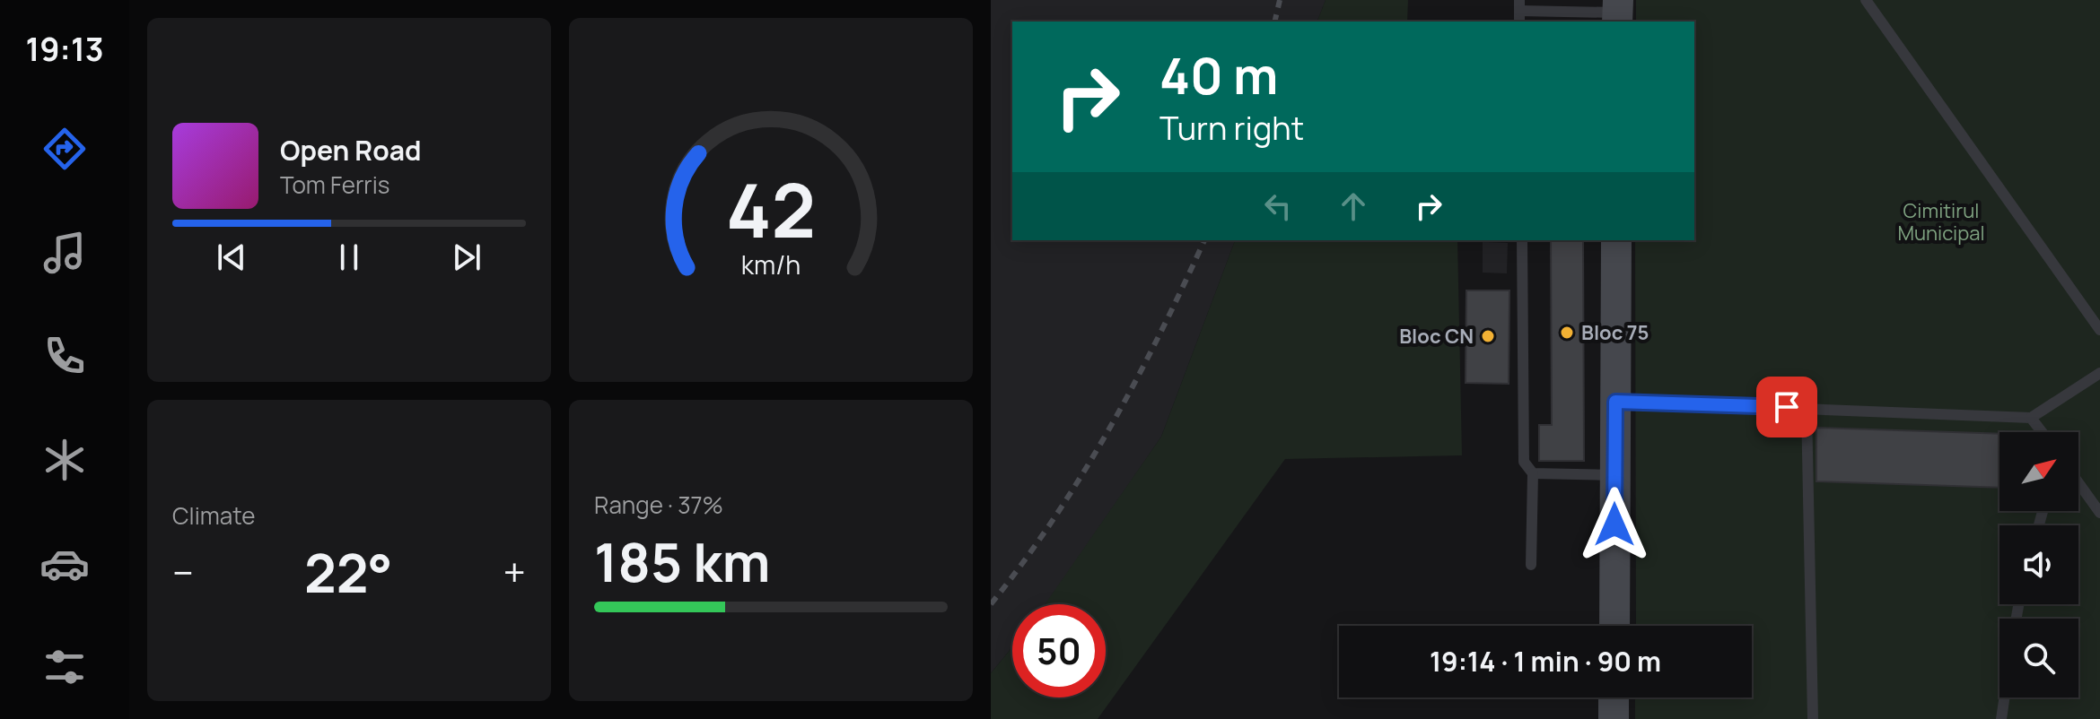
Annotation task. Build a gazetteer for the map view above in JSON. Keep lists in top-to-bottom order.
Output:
{
  "parks": ["Cimitirul Municipal"],
  "places": ["Bloc 75", "Bloc CN"],
  "north": "top right",
  "page": {
    "tabs": "19:13",
    "turn": ["40 m", "Turn right"],
    "song": ["Open Road", "Tom Ferris"],
    "tile": [
      "Climate",
      ["Range · 37%", "185 km"]
    ],
    "heat": ["−", "22°", "+"],
    "limit": "50",
    "trip": "19:14 · 1 min · 90 m",
    "gauge": ["42", "km/h"]
  }
}
